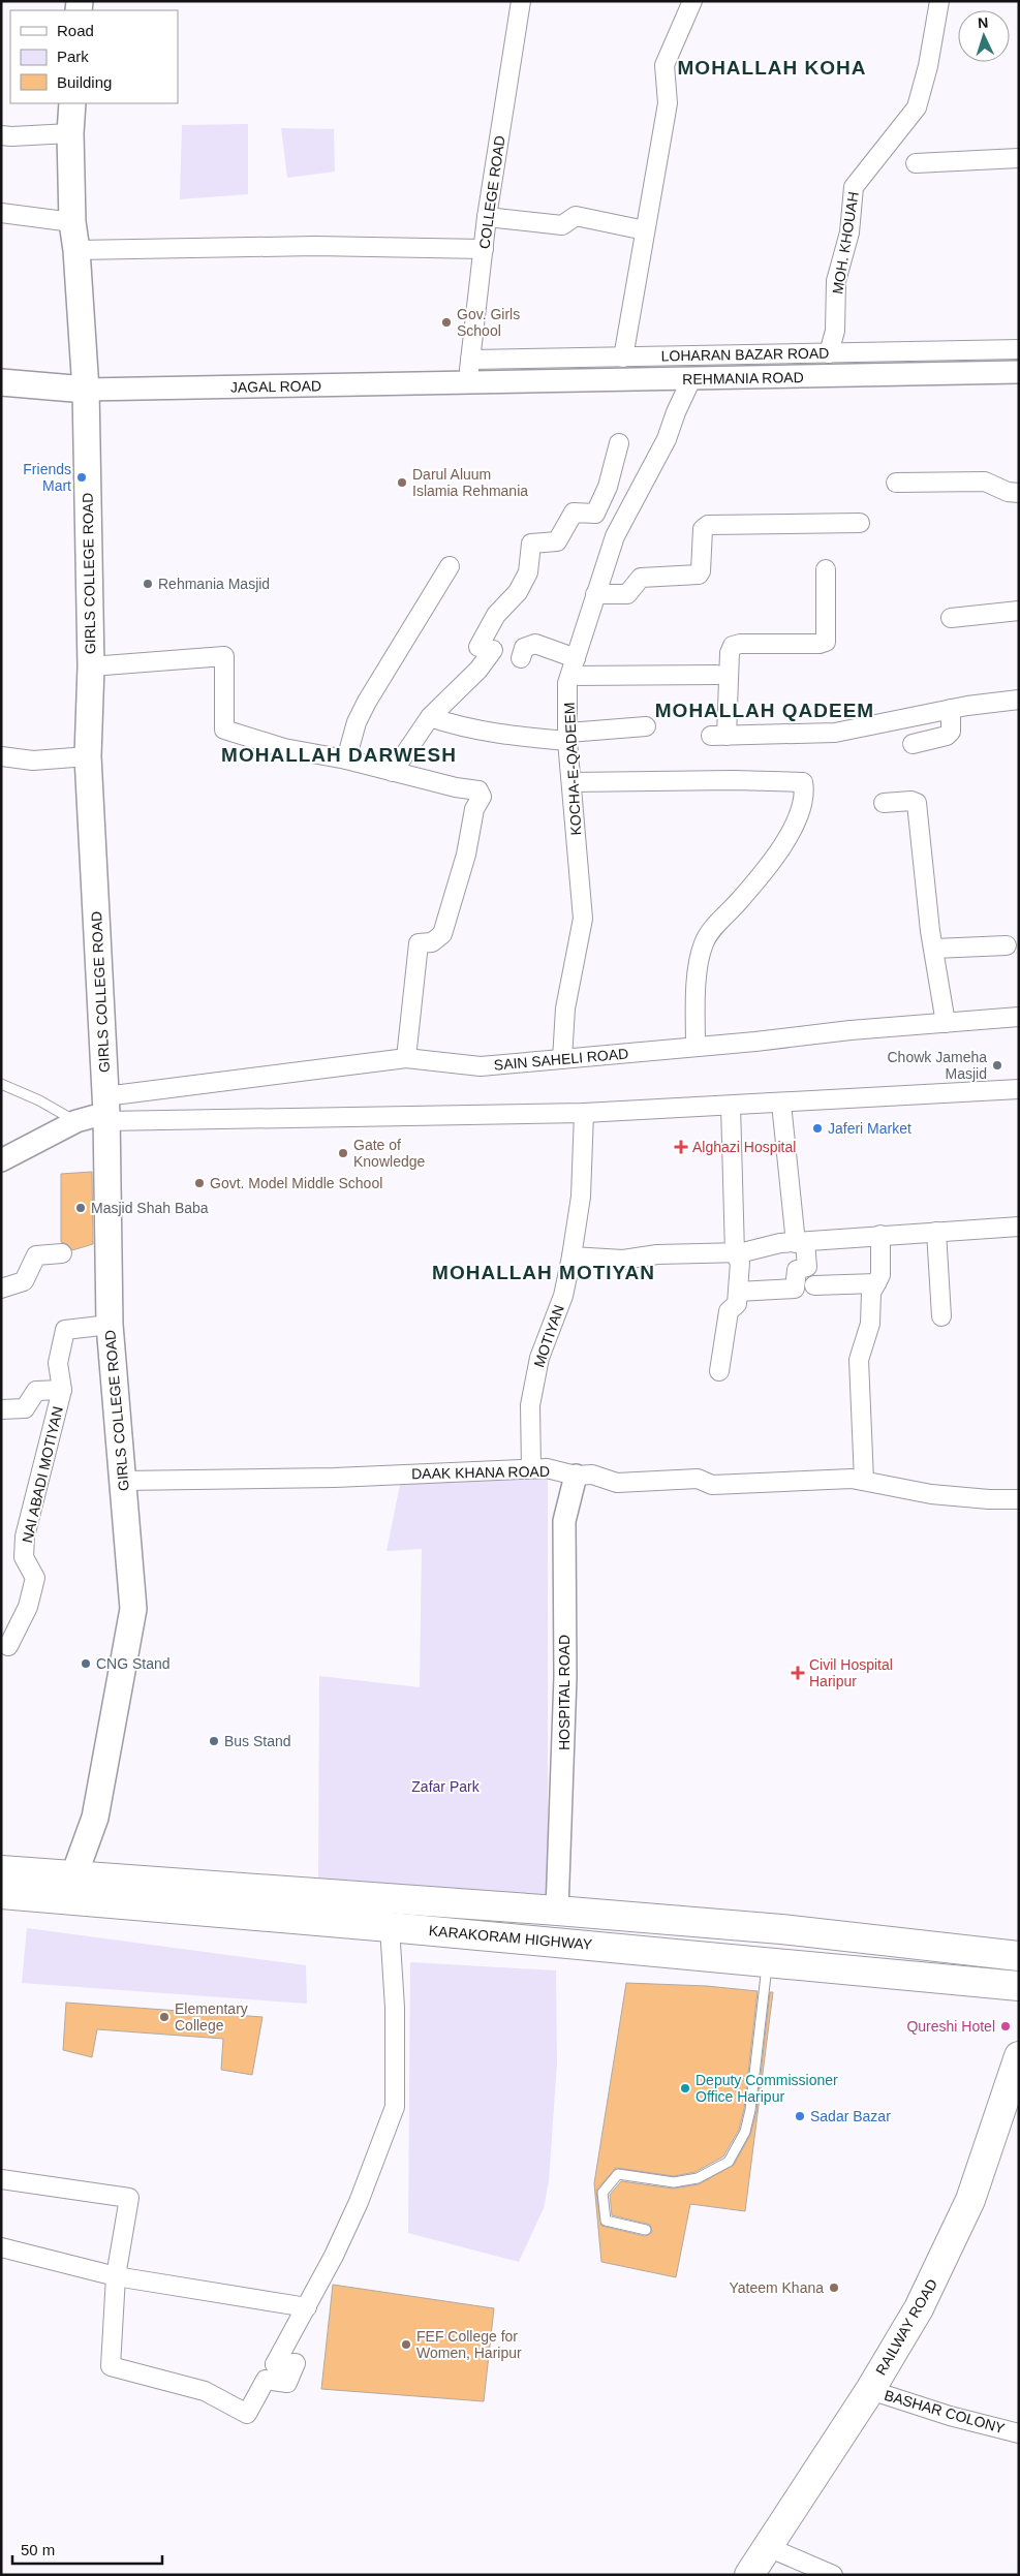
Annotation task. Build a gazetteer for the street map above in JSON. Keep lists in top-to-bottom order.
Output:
{
  "streets": {
    "highway": ["KARAKORAM HIGHWAY", "RAILWAY ROAD"],
    "main road": ["GIRLS COLLEGE ROAD"],
    "street": [
      "COLLEGE ROAD",
      "MOH. KHOUAH",
      "LOHARAN BAZAR ROAD",
      "REHMANIA ROAD",
      "JAGAL ROAD",
      "KOCHA-E-QADEEM",
      "SAIN SAHELI ROAD",
      "MOTIYAN",
      "DAAK KHANA ROAD",
      "NAI ABADI MOTIYAN",
      "HOSPITAL ROAD",
      "BASHAR COLONY"
    ]
  },
  "crossings": [
    ["COLLEGE ROAD", "LOHARAN BAZAR ROAD"],
    ["COLLEGE ROAD", "REHMANIA ROAD"],
    ["COLLEGE ROAD", "JAGAL ROAD"],
    ["MOH. KHOUAH", "LOHARAN BAZAR ROAD"],
    ["REHMANIA ROAD", "JAGAL ROAD"],
    ["REHMANIA ROAD", "KOCHA-E-QADEEM"],
    ["JAGAL ROAD", "GIRLS COLLEGE ROAD"],
    ["GIRLS COLLEGE ROAD", "SAIN SAHELI ROAD"],
    ["GIRLS COLLEGE ROAD", "DAAK KHANA ROAD"],
    ["GIRLS COLLEGE ROAD", "NAI ABADI MOTIYAN"],
    ["GIRLS COLLEGE ROAD", "KARAKORAM HIGHWAY"],
    ["KOCHA-E-QADEEM", "SAIN SAHELI ROAD"],
    ["MOTIYAN", "DAAK KHANA ROAD"],
    ["DAAK KHANA ROAD", "HOSPITAL ROAD"],
    ["HOSPITAL ROAD", "KARAKORAM HIGHWAY"],
    ["RAILWAY ROAD", "BASHAR COLONY"]
  ],
  "districts": [
    "MOHALLAH KOHA",
    "MOHALLAH QADEEM",
    "MOHALLAH DARWESH",
    "MOHALLAH MOTIYAN"
  ],
  "parks": ["Zafar Park"],
  "places": {
    "other": [
      "Gov. Girls School",
      "Friends Mart",
      "Darul Aluum Islamia Rehmania",
      "Rehmania Masjid",
      "Chowk Jameha Masjid",
      "Jaferi Market",
      "Gate of Knowledge",
      "Govt. Model Middle School",
      "Masjid Shah Baba",
      "CNG Stand",
      "Bus Stand",
      "Elementary College",
      "Qureshi Hotel",
      "Deputy Commissioner Office Haripur",
      "Sadar Bazar",
      "Yateem Khana",
      "FEF College for Women, Haripur"
    ],
    "health": ["Alghazi Hospital", "Civil Hospital Haripur"]
  },
  "legend": ["Road", "Park", "Building"],
  "scale_bar": "50 m",
  "north": "top"
}
